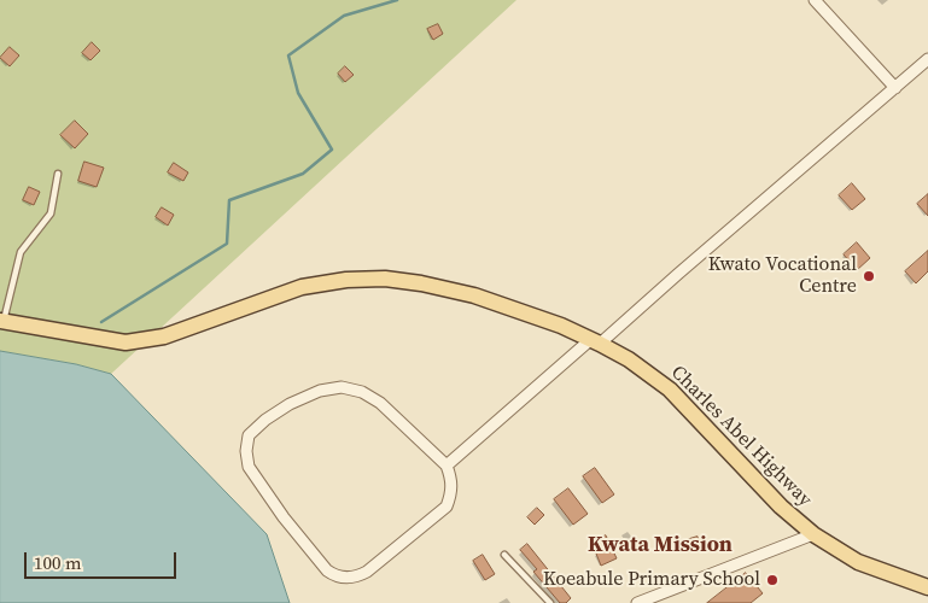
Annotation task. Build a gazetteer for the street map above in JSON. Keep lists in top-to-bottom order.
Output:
{
  "streets": {
    "main road": ["Charles Abel Highway"]
  },
  "districts": ["Kwata Mission"],
  "places": ["Kwato Vocational Centre", "Koeabule Primary School"],
  "scale_bar": "100 m"
}
